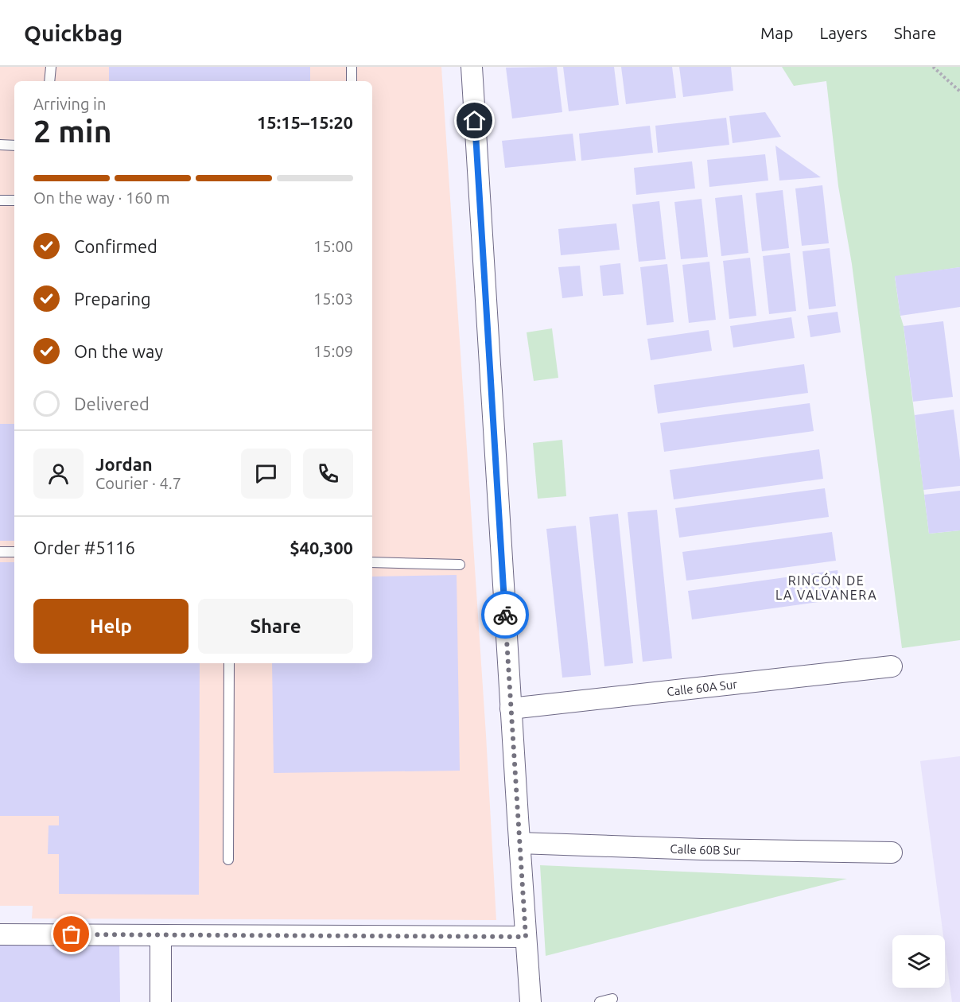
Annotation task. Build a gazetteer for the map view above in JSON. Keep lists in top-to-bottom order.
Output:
{
  "streets": {
    "street": ["Calle 60A Sur", "Calle 60B Sur"]
  },
  "districts": ["RINCÓN DE LA VALVANERA"],
  "page": {
    "header": "Quickbag",
    "nav": ["Map", "Layers", "Share"],
    "heading": ["2 min", "Arriving in", "15:15–15:20"],
    "panel": [
      "Jordan",
      "Courier · 4.7",
      "Order #5116",
      "$40,300"
    ],
    "bar": "On the way · 160 m",
    "list": [
      ["Confirmed", "15:00"],
      ["Preparing", "15:03"],
      ["On the way", "15:09"],
      "Delivered"
    ],
    "buttons": ["Help", "Share"]
  }
}
